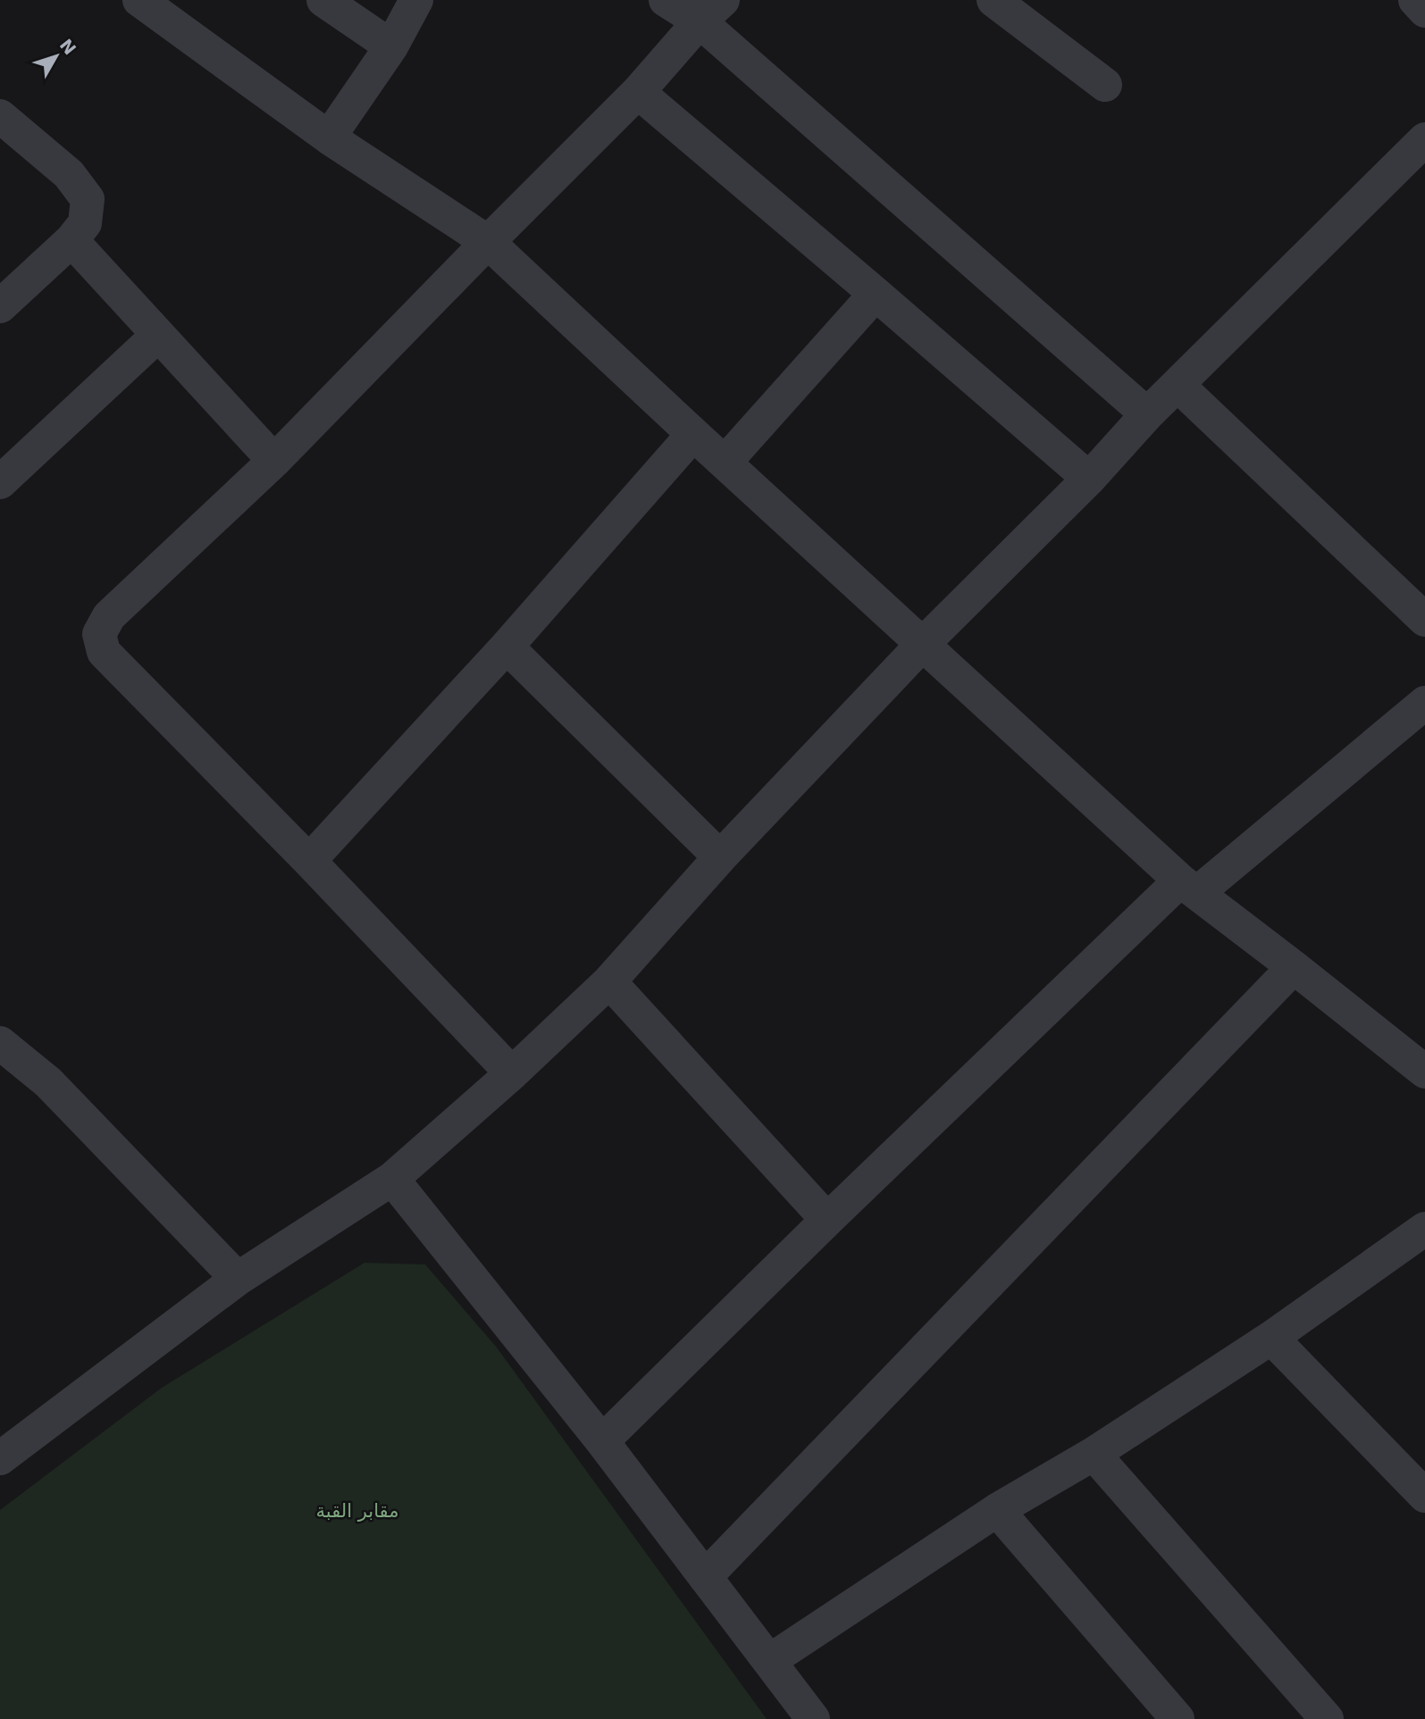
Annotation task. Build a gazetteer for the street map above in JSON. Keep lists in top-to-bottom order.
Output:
{
  "parks": ["مقابر القبة"],
  "north": "top right"
}
